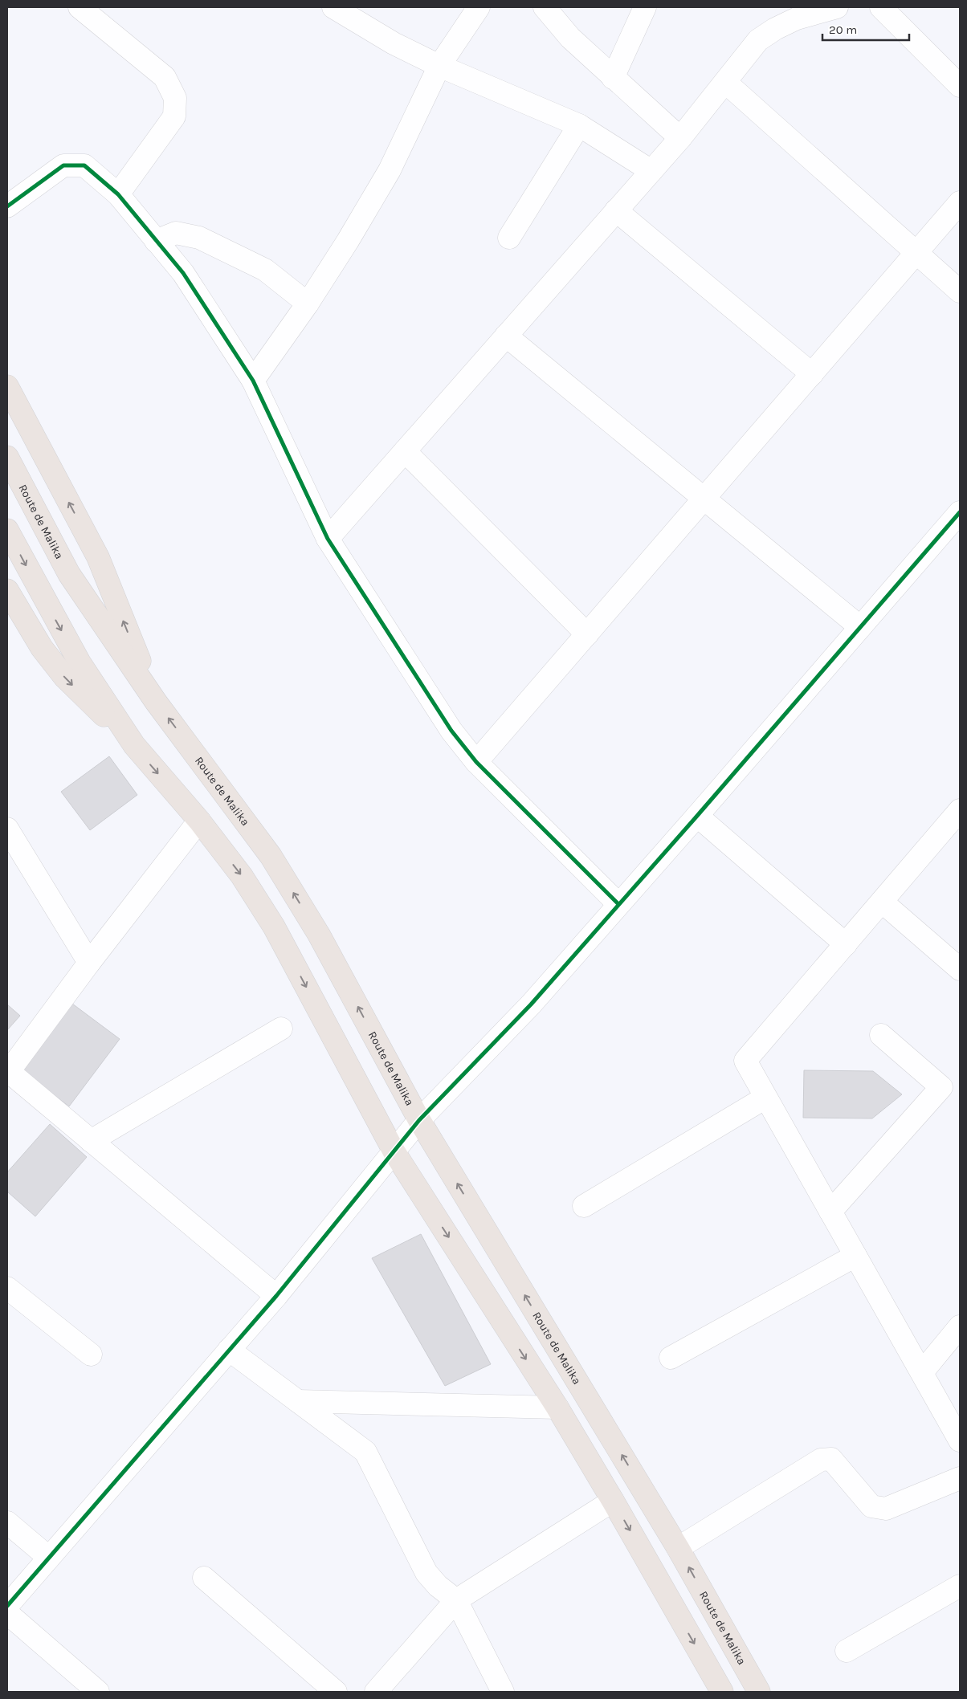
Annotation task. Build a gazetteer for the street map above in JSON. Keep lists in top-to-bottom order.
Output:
{
  "streets": {
    "main road": ["Route de Malika"]
  },
  "scale_bar": "20 m"
}
